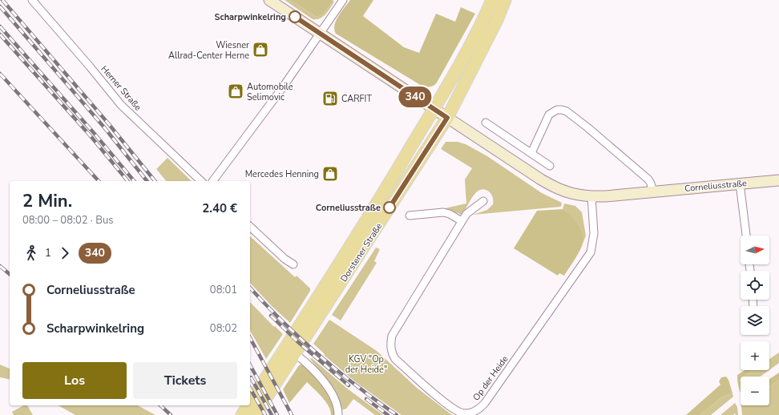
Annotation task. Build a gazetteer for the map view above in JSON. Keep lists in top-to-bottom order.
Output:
{
  "streets": {
    "main road": ["Corneliusstraße", "Dorstener Straße"],
    "street": ["Herner Straße", "Op der Heide"]
  },
  "crossings": [
    ["Corneliusstraße", "Dorstener Straße"],
    ["Corneliusstraße", "Op der Heide"]
  ],
  "parks": ["KGV \"Op der Heide\""],
  "places": {
    "other": ["Scharpwinkelring", "Corneliusstraße"],
    "shop": ["Wiesner Allrad-Center Herne", "Automobile Selimovic", "Mercedes Henning"],
    "fuel station": ["CARFIT"]
  },
  "lines": ["bus line 340"],
  "north": "right",
  "page": {
    "on_map": "340",
    "heading": ["2 Min.", "08:00 – 08:02 · Bus", "2.40 €"],
    "map_buttons": ["+", "−"],
    "legs": ["1", "340"],
    "list": [
      {
        "name": "Corneliusstraße",
        "value": "08:01"
      },
      {
        "name": "Scharpwinkelring",
        "value": "08:02"
      }
    ],
    "buttons": ["Los", "Tickets"]
  }
}
